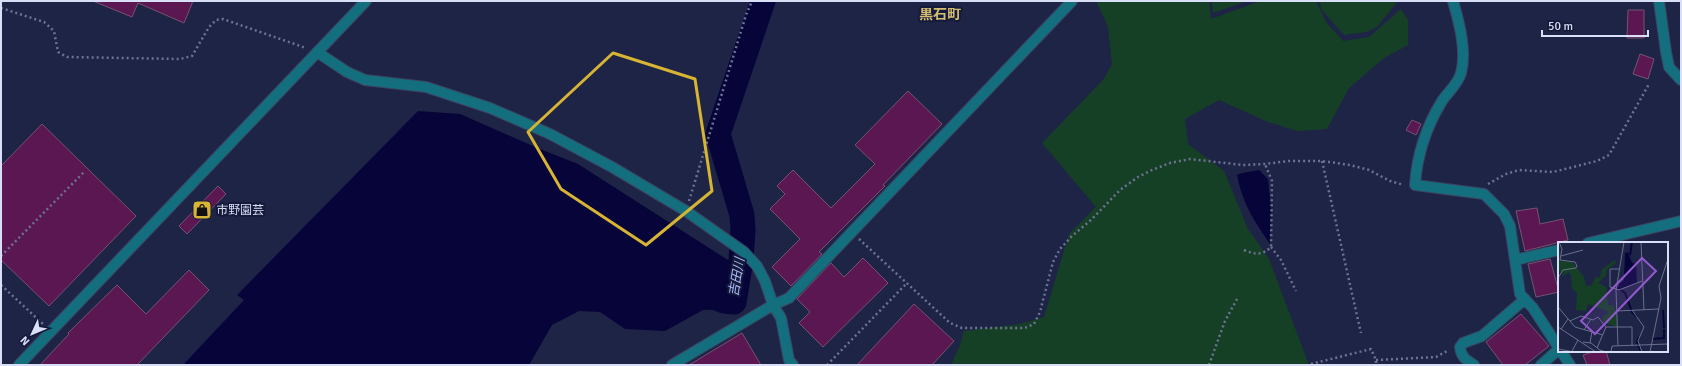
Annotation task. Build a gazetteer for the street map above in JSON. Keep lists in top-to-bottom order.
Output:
{
  "districts": ["黒石町"],
  "water": ["吉田川"],
  "places": {
    "shop": ["市野園芸"]
  },
  "scale_bar": "50 m",
  "north": "bottom left"
}
